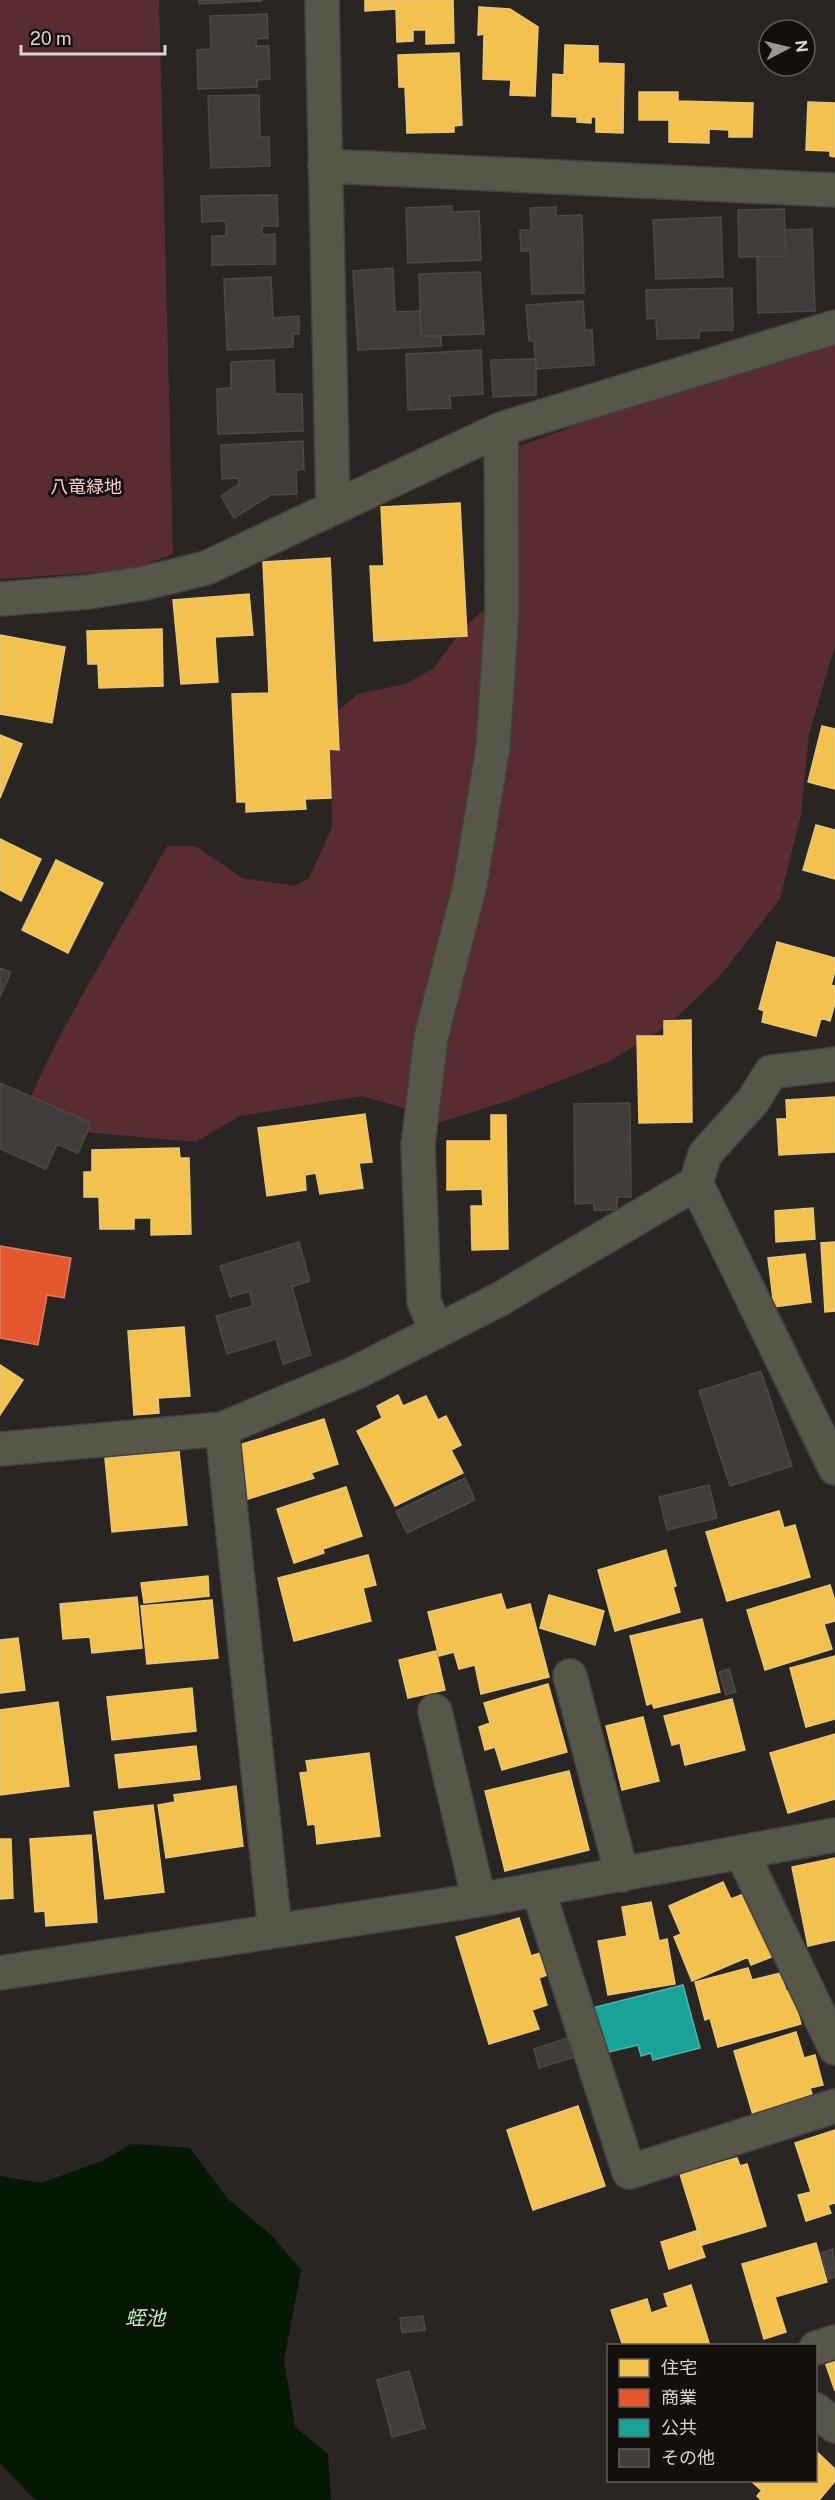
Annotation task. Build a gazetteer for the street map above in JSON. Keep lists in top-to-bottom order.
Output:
{
  "water": ["蛭池"],
  "parks": ["八竜緑地"],
  "legend": [
    "住宅",
    "商業",
    "公共",
    "その他"
  ],
  "scale_bar": "20 m",
  "north": "right"
}
